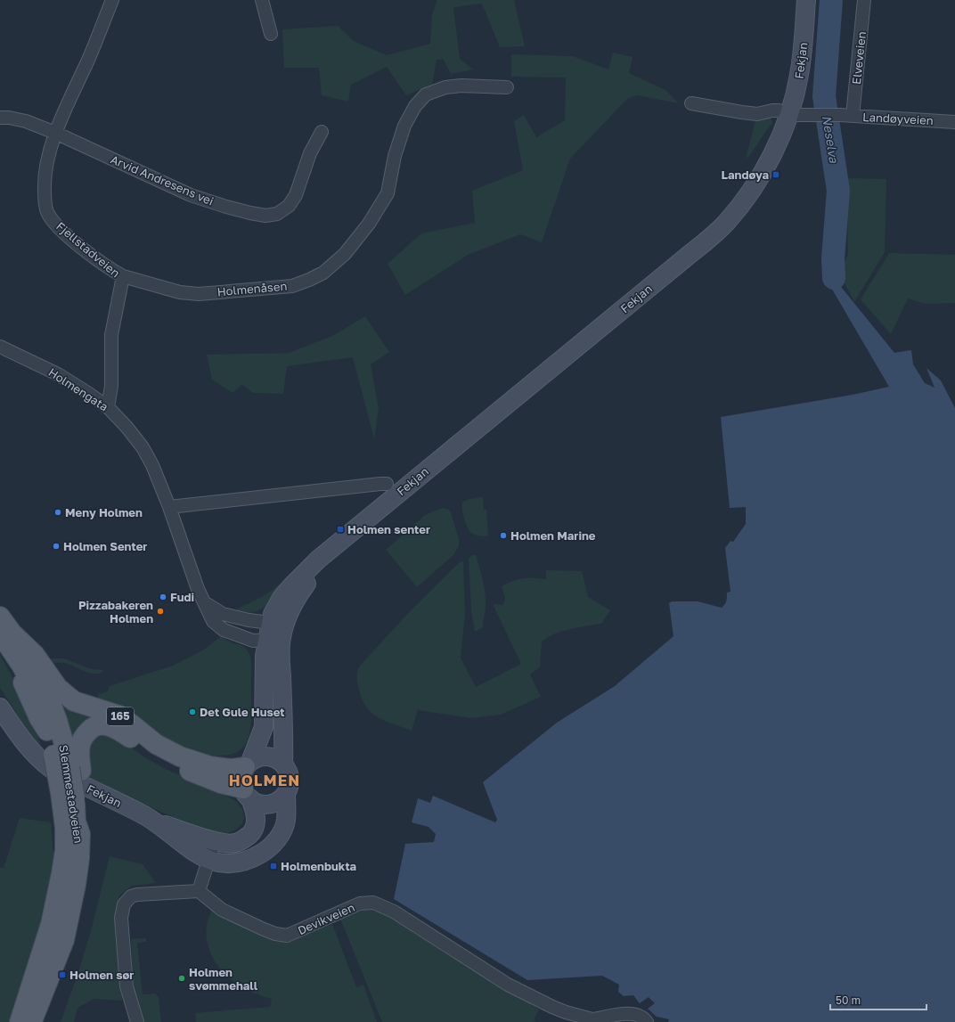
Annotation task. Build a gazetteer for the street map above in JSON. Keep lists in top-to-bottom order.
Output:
{
  "streets": {
    "main road": ["Fekjan", "165", "Slemmestadveien"],
    "street": [
      "Elveveien",
      "Landøyveien",
      "Arvid Andresens vei",
      "Fjellstadveien",
      "Holmenåsen",
      "Holmengata",
      "Devikveien"
    ]
  },
  "crossings": [
    ["Elveveien", "Landøyveien"],
    ["Fekjan", "Landøyveien"],
    ["Fekjan", "Holmengata"],
    ["Fekjan", "165"],
    ["Arvid Andresens vei", "Fjellstadveien"],
    ["Fjellstadveien", "Holmenåsen"],
    ["Fjellstadveien", "Holmengata"],
    ["165", "Slemmestadveien"]
  ],
  "districts": ["HOLMEN"],
  "water": ["Neselva"],
  "places": {
    "transit": [
      "Landøya",
      "Holmen senter",
      "Holmenbukta",
      "Holmen sør"
    ],
    "other": [
      "Meny Holmen",
      "Holmen Marine",
      "Holmen Senter",
      "Fudi",
      "Pizzabakeren Holmen",
      "Det Gule Huset",
      "Holmen svømmehall"
    ]
  },
  "scale_bar": "50 m"
}
